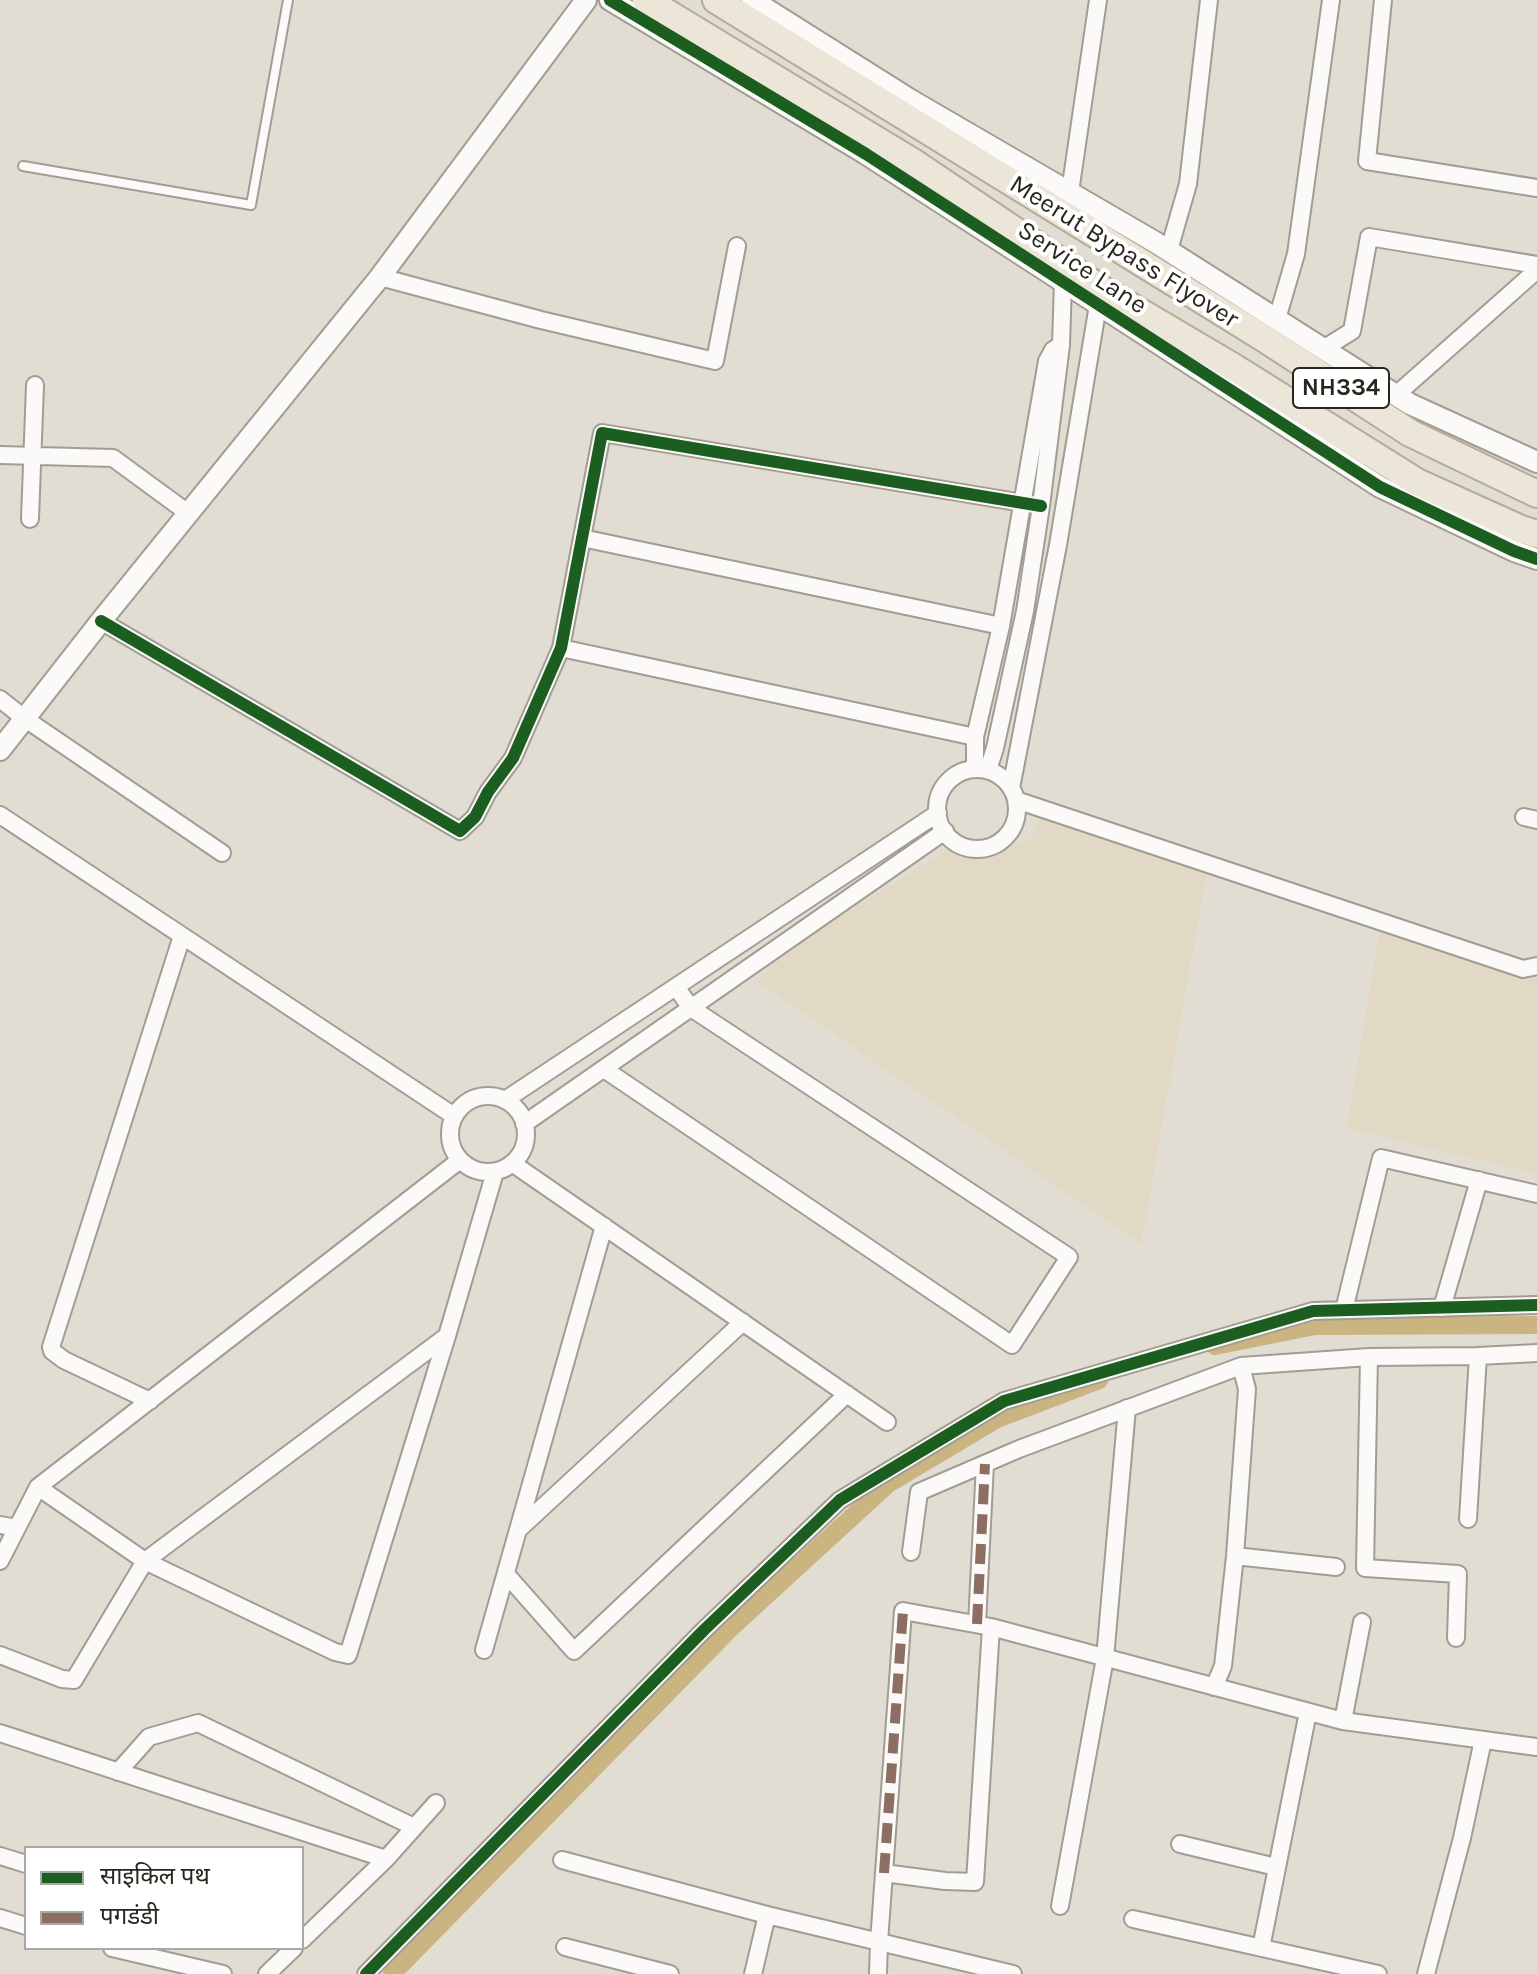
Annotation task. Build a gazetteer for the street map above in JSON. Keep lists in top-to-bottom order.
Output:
{
  "streets": {
    "highway": ["Meerut Bypass Flyover", "NH334"],
    "street": ["Service Lane"]
  },
  "crossings": [
    ["Meerut Bypass Flyover", "Service Lane"],
    ["Meerut Bypass Flyover", "NH334"],
    ["Service Lane", "NH334"]
  ],
  "legend": ["साइकिल पथ", "पगडंडी"]
}
